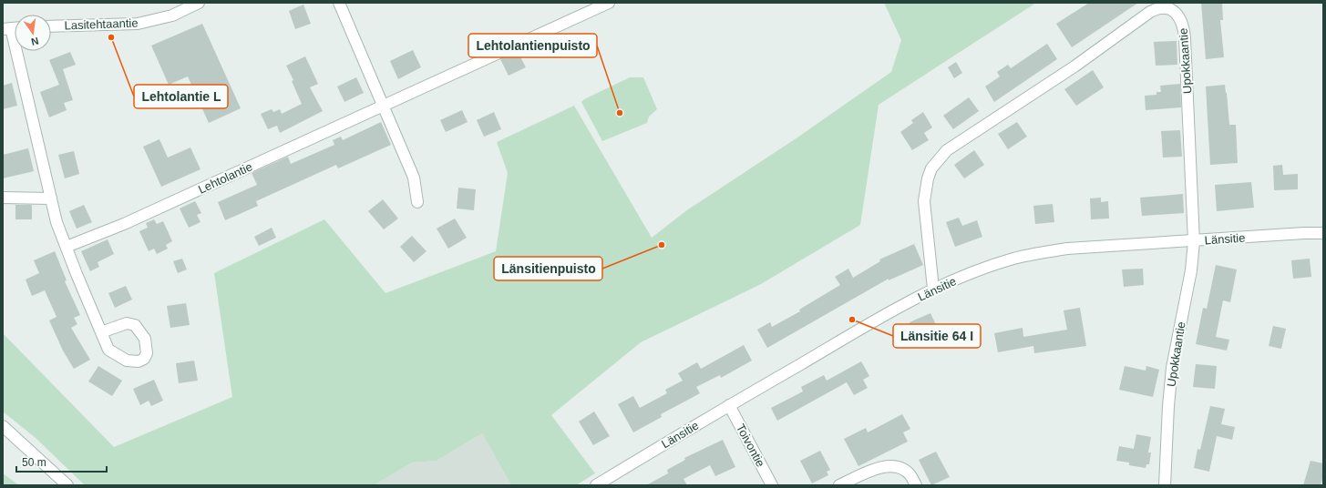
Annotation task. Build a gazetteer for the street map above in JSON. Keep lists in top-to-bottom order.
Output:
{
  "streets": {
    "street": [
      "Lasitehtaantie",
      "Upokkaantie",
      "Lehtolantie",
      "Länsitie",
      "Toivontie"
    ]
  },
  "crossings": [
    ["Upokkaantie", "Länsitie"],
    ["Länsitie", "Toivontie"]
  ],
  "places": [
    "Lehtolantie L",
    "Lehtolantienpuisto",
    "Länsitienpuisto",
    "Länsitie 64 I"
  ],
  "scale_bar": "50 m",
  "north": "bottom"
}
